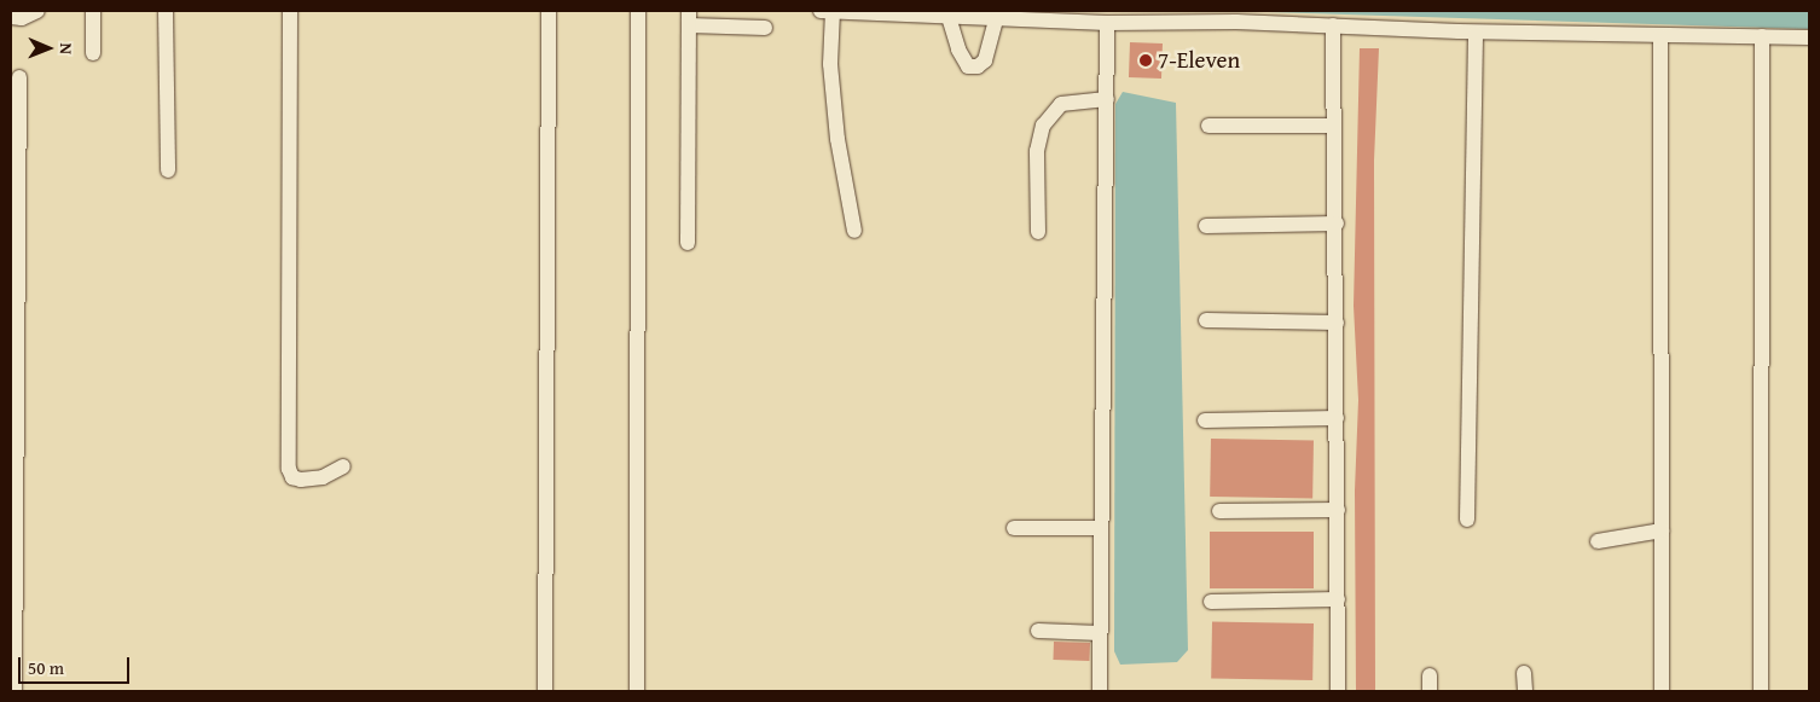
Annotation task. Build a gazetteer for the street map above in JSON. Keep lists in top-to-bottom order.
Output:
{
  "places": ["7-Eleven"],
  "scale_bar": "50 m",
  "north": "right"
}
